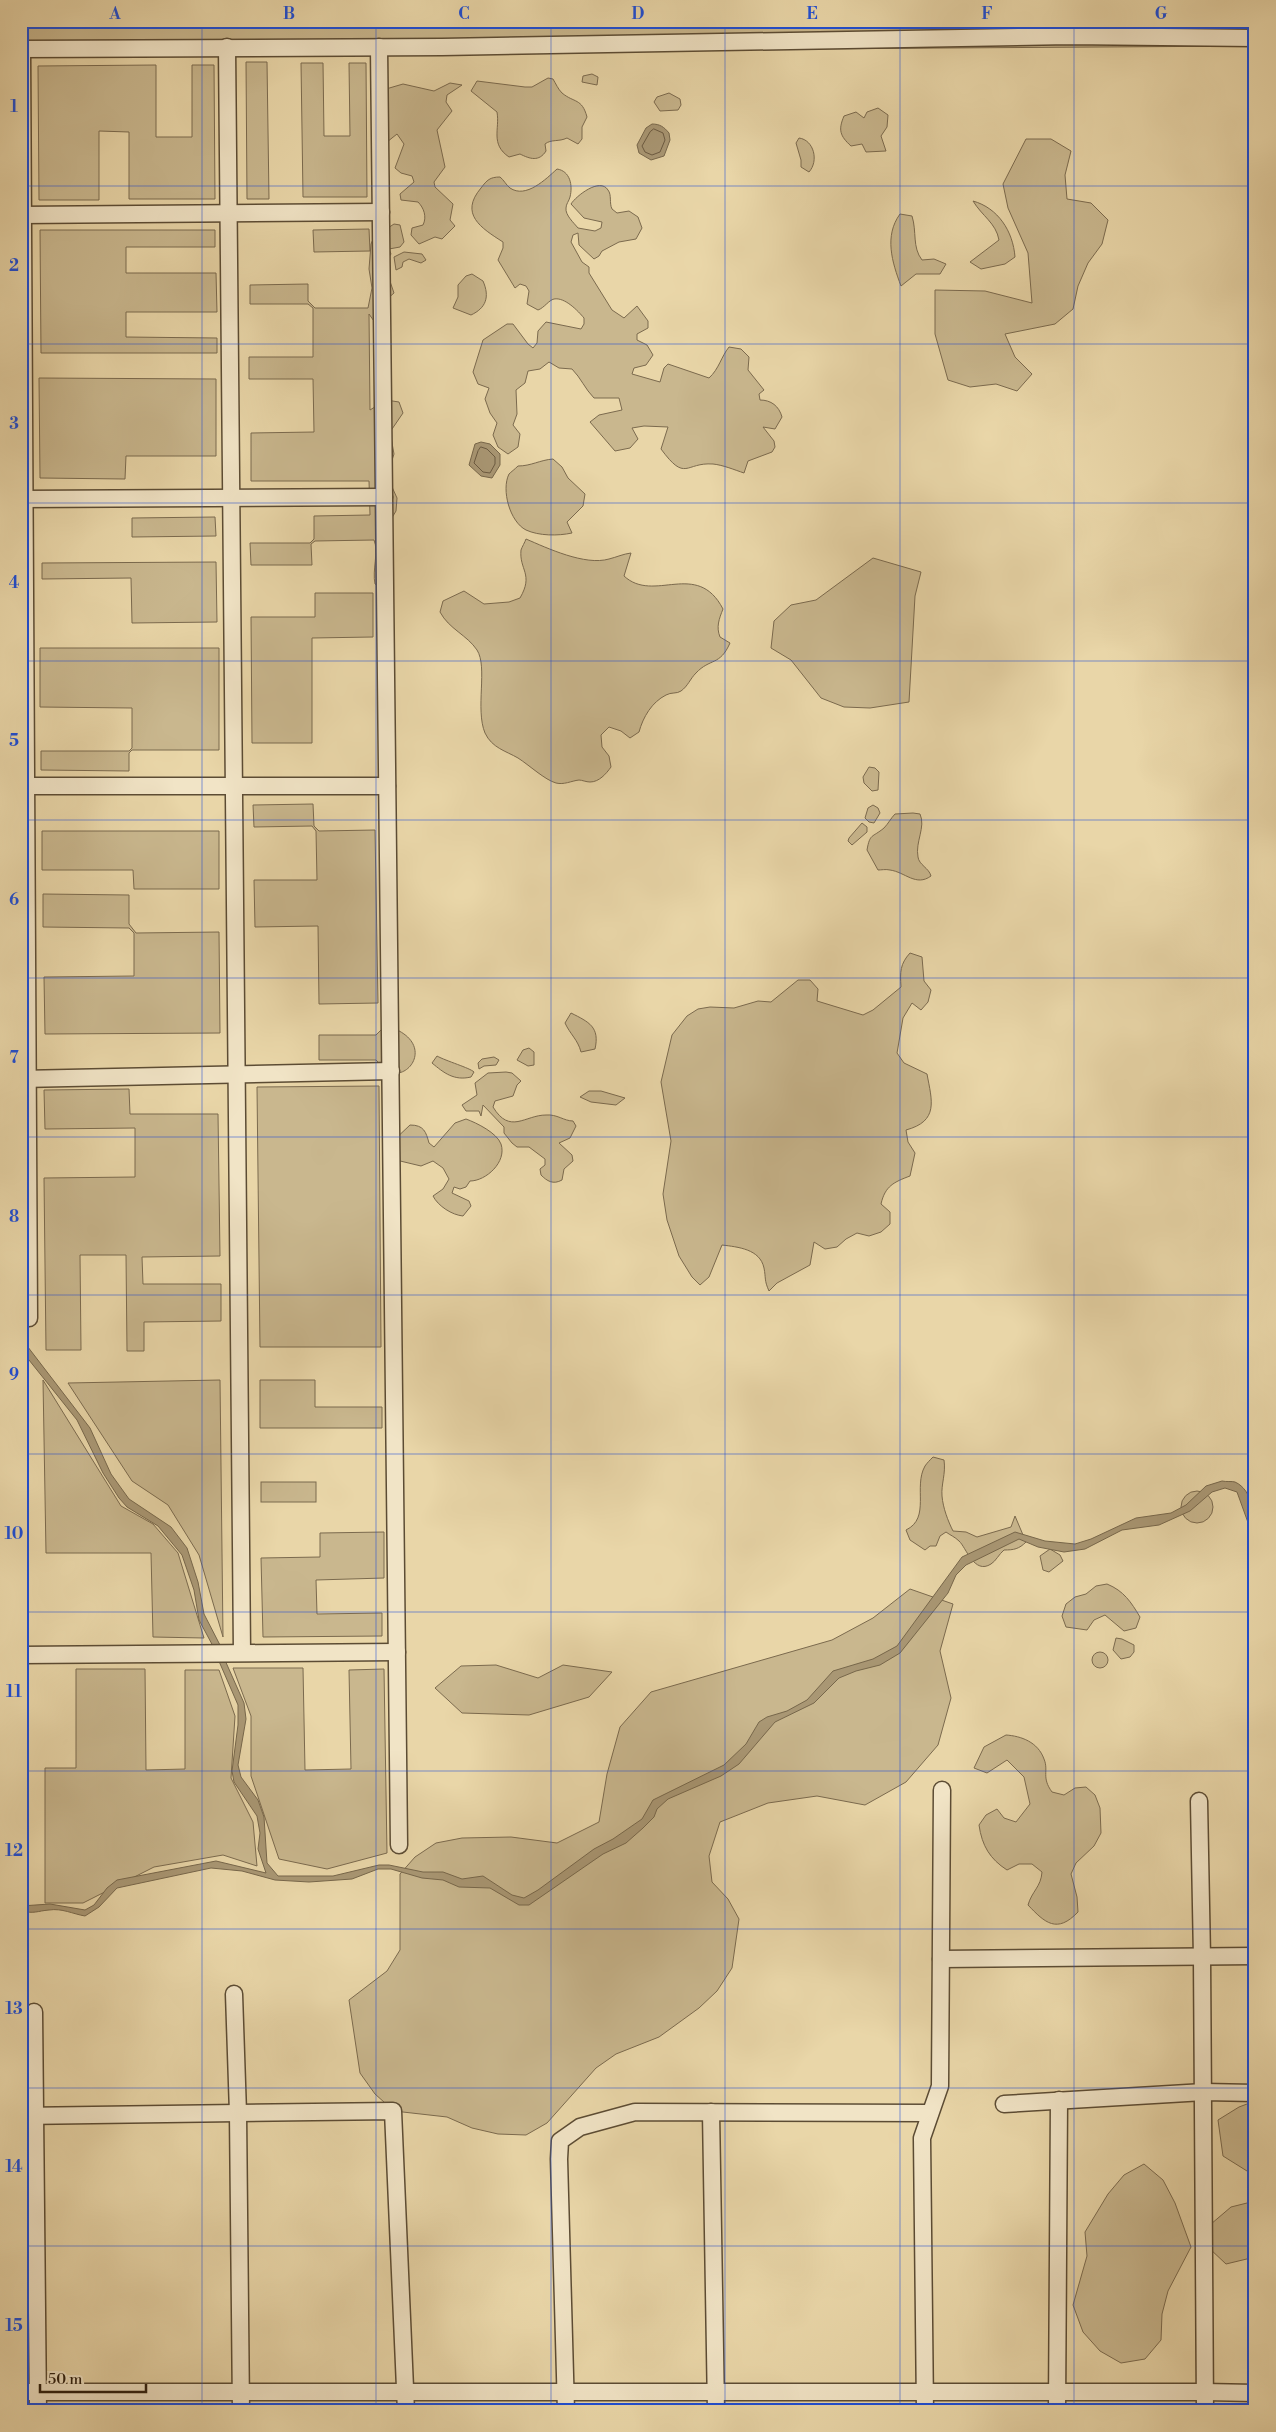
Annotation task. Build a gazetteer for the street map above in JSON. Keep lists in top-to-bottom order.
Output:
{
  "scale_bar": "50 m",
  "grid": {
    "columns": [
      "A",
      "B",
      "C",
      "D",
      "E",
      "F",
      "G"
    ],
    "rows": [
      "1",
      "2",
      "3",
      "4",
      "5",
      "6",
      "7",
      "8",
      "9",
      "10",
      "11",
      "12",
      "13",
      "14",
      "15"
    ]
  }
}
